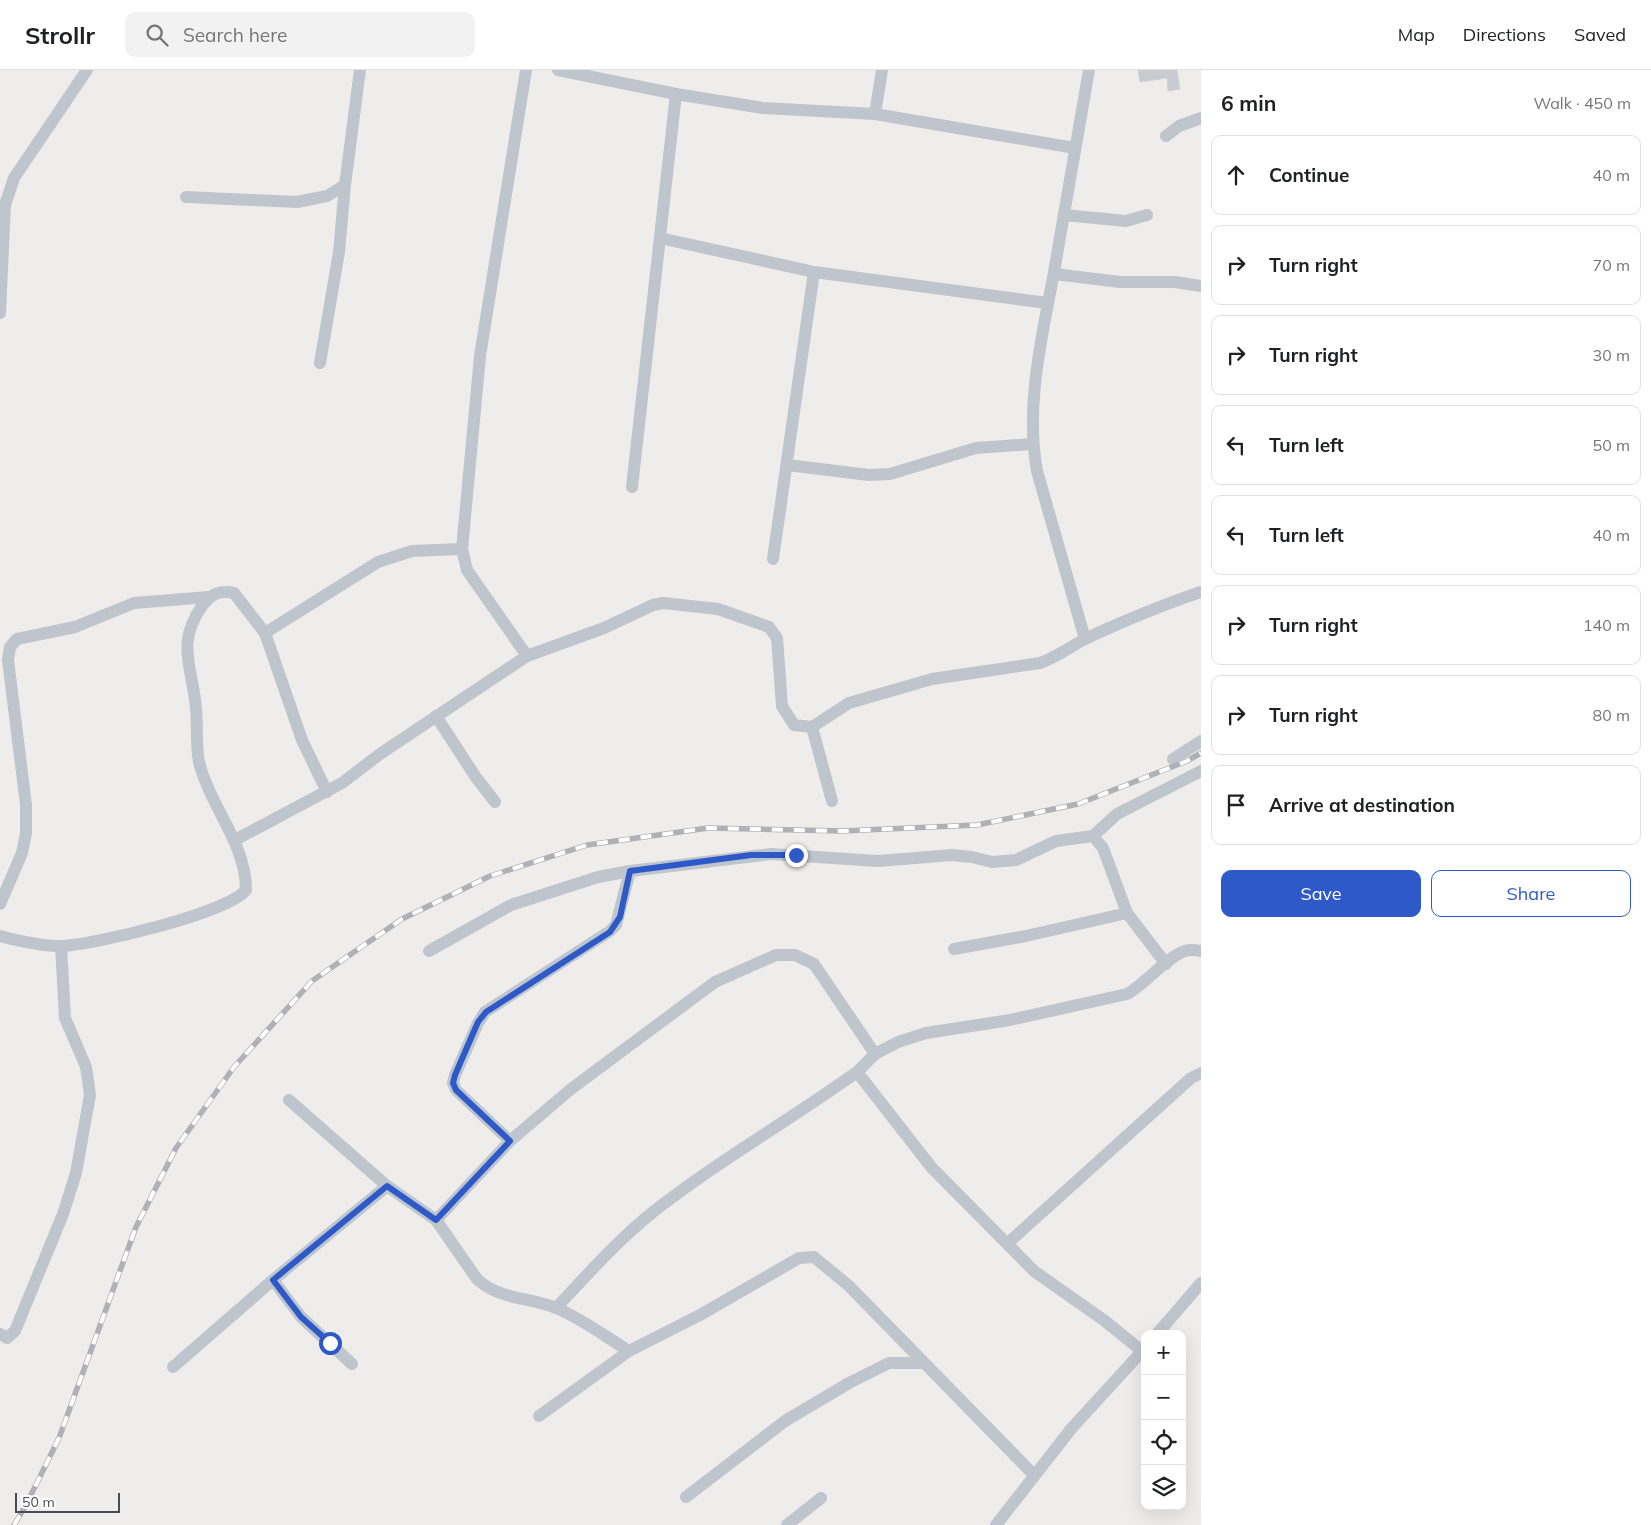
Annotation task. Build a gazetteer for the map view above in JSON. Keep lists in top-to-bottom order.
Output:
{
  "scale_bar": "50 m",
  "page": {
    "header": "Strollr",
    "search": "Search here",
    "nav": ["Map", "Directions", "Saved"],
    "heading": ["6 min", "Walk · 450 m"],
    "list": [
      ["Continue", "40 m"],
      ["Turn right", "70 m"],
      ["Turn right", "30 m"],
      ["Turn left", "50 m"],
      ["Turn left", "40 m"],
      ["Turn right", "140 m"],
      ["Turn right", "80 m"],
      "Arrive at destination"
    ],
    "buttons": ["Save", "Share"],
    "map_buttons": ["+", "−"],
    "scale": "50 m"
  }
}
